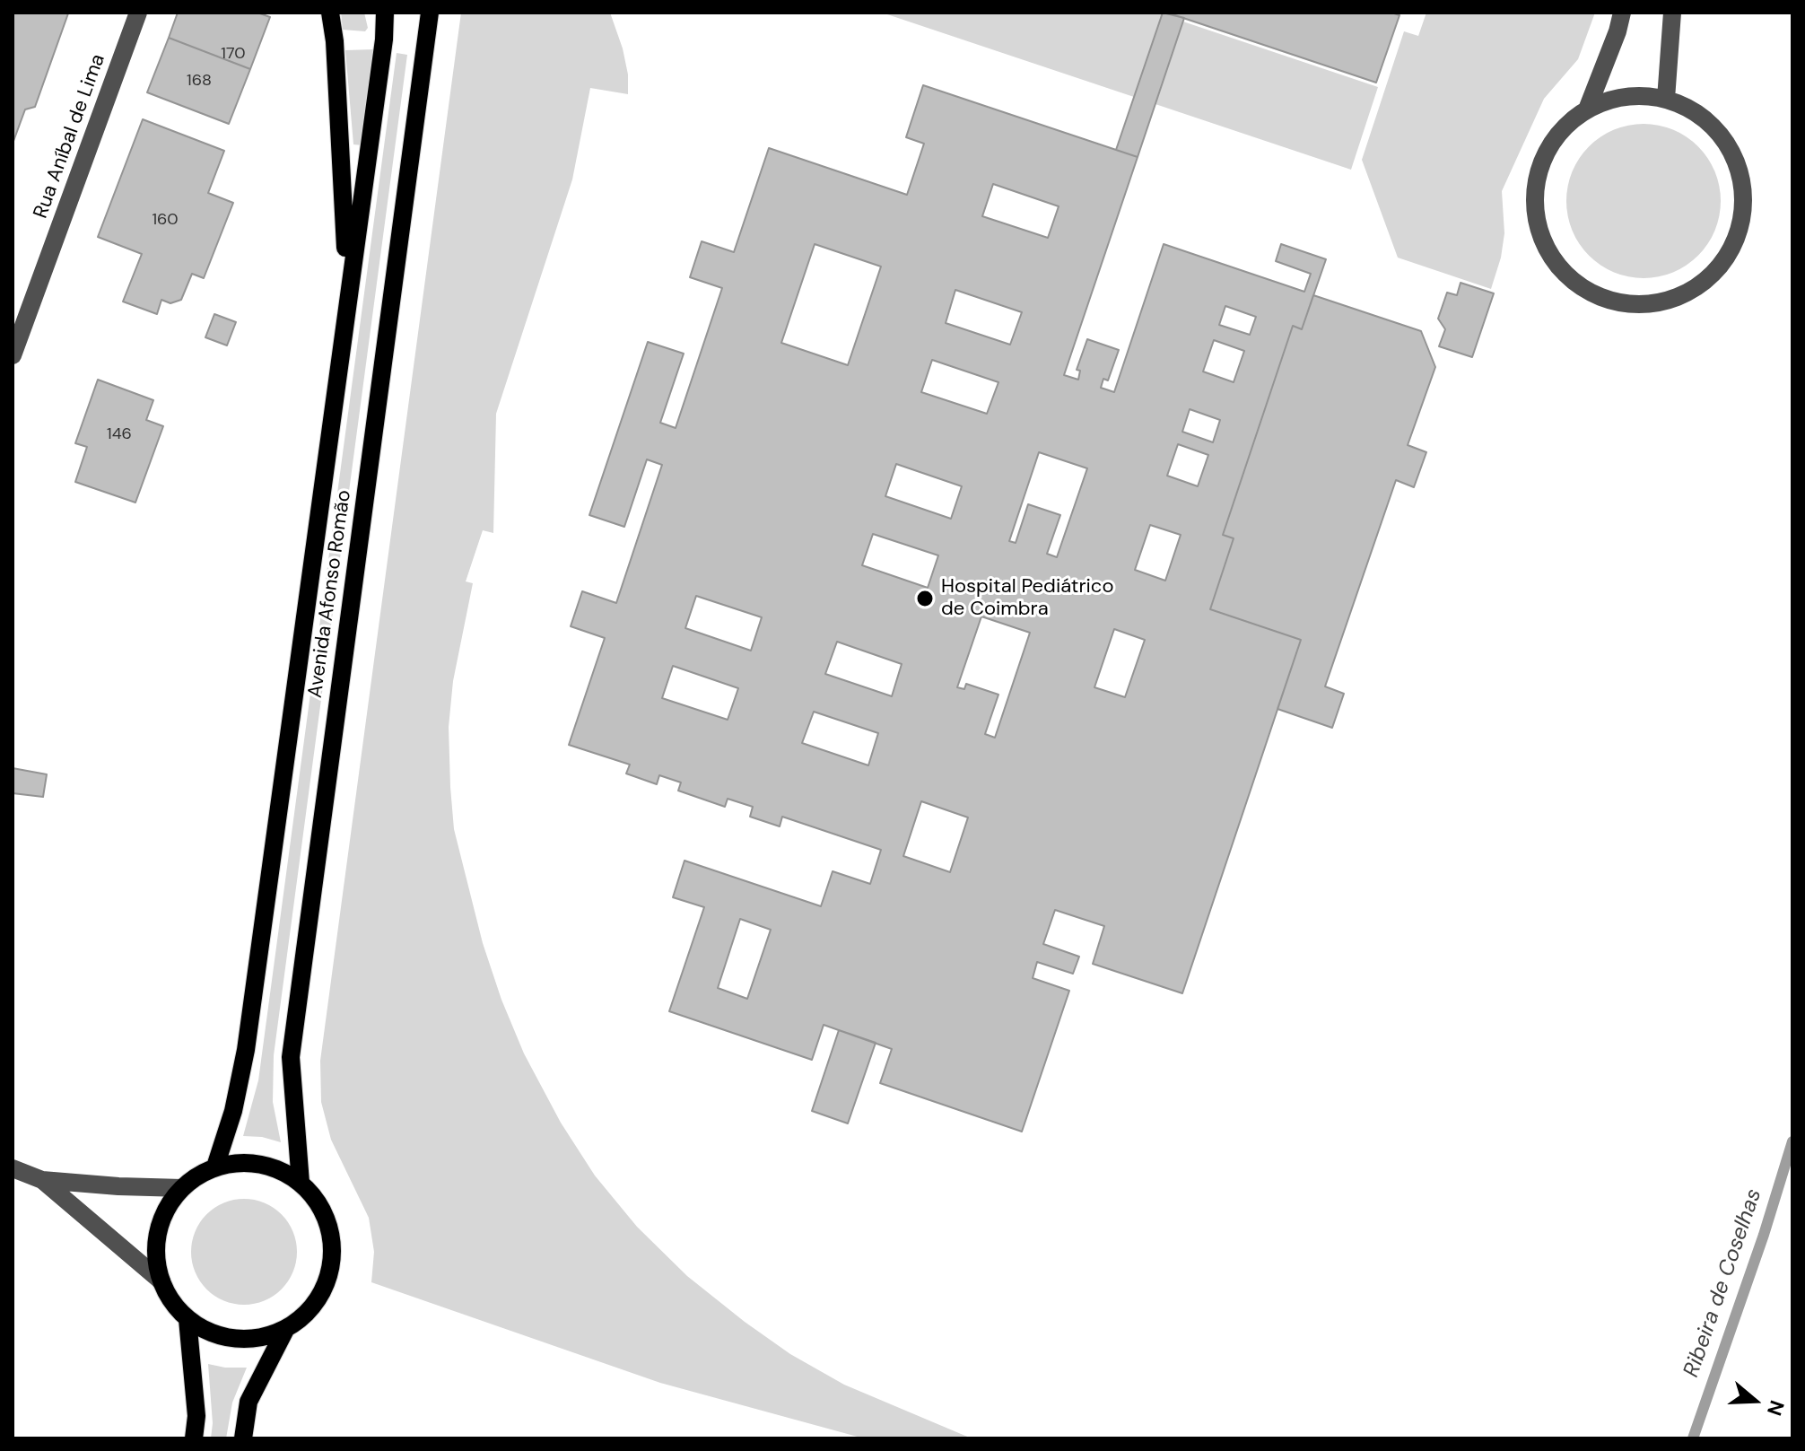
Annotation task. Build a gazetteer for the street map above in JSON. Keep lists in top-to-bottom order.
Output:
{
  "streets": {
    "main road": ["Avenida Afonso Romão"],
    "street": ["Rua Aníbal de Lima"]
  },
  "water": ["Ribeira de Coselhas"],
  "places": ["Hospital Pediátrico de Coimbra"],
  "house_numbers": [
    "170",
    "168",
    "160",
    "146"
  ],
  "north": "right"
}
